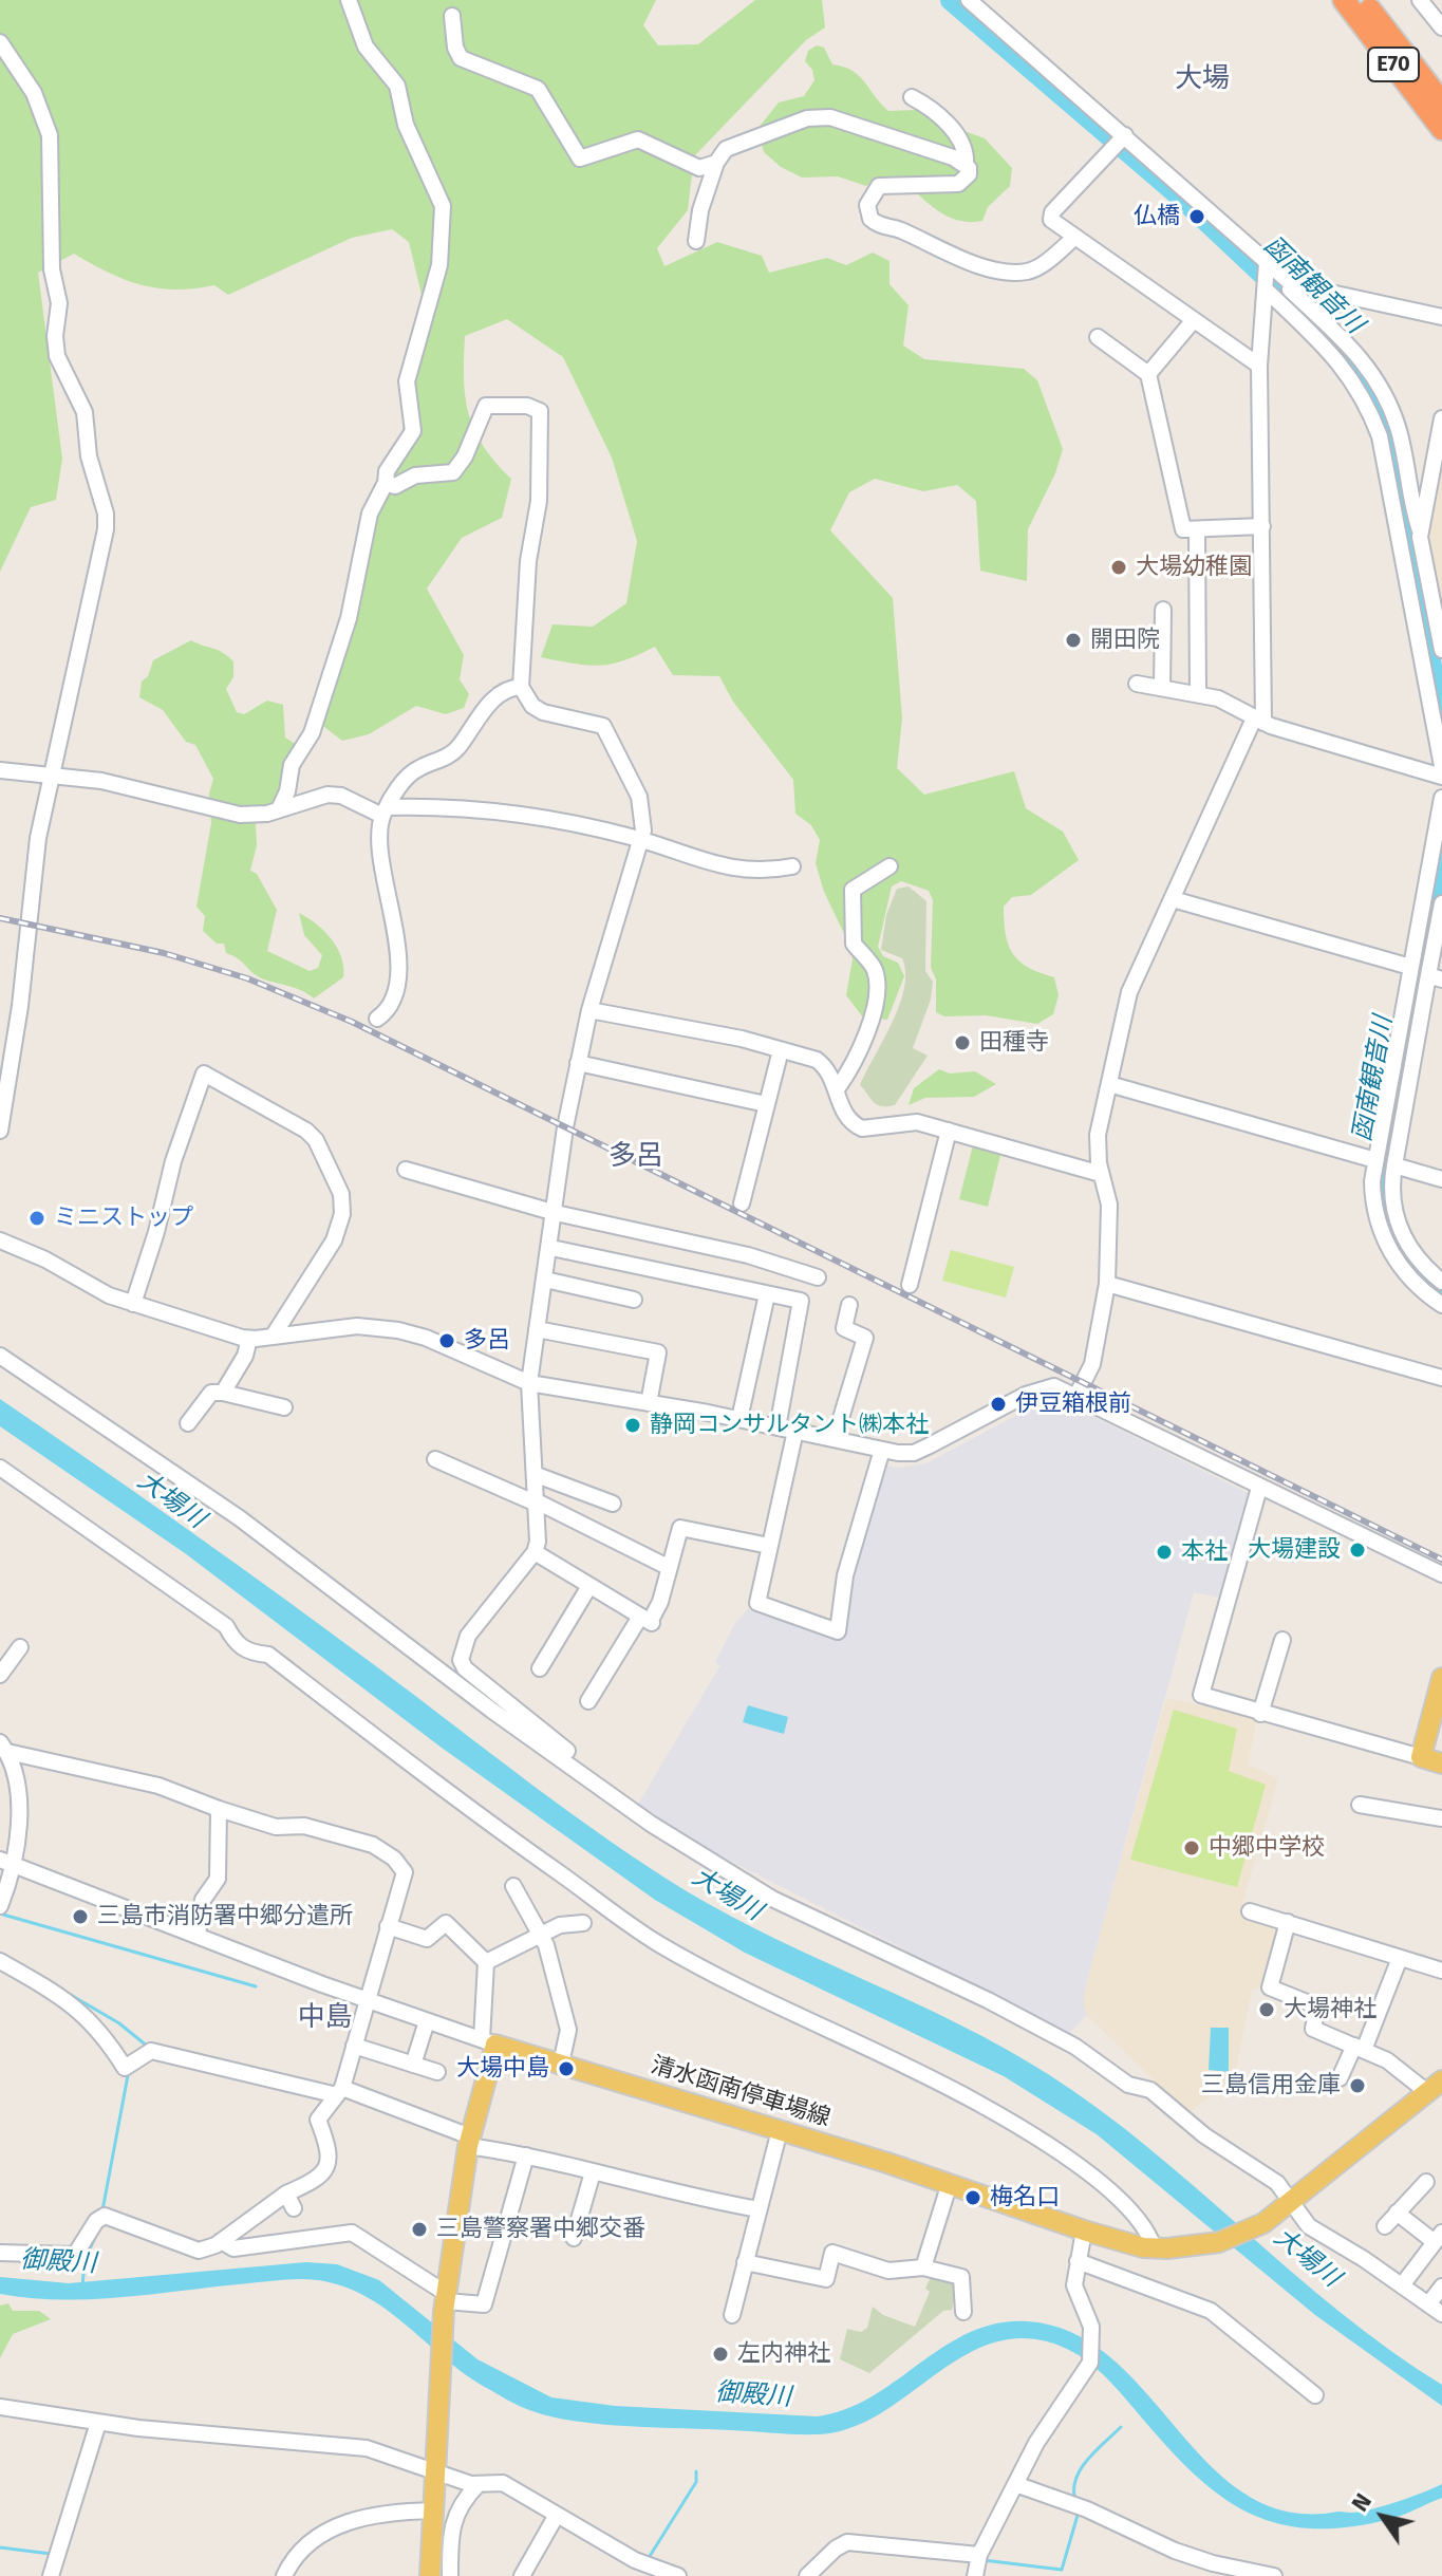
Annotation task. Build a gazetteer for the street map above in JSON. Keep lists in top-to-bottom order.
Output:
{
  "streets": {
    "highway": ["E70"],
    "main road": ["清水函南停車場線"]
  },
  "districts": ["大場", "多呂", "中島"],
  "water": ["函南観音川", "大場川", "御殿川"],
  "places": [
    "仏橋",
    "大場幼稚園",
    "開田院",
    "田種寺",
    "ミニストップ",
    "多呂",
    "伊豆箱根前",
    "静岡コンサルタント㈱本社",
    "大場建設",
    "本社",
    "中郷中学校",
    "三島市消防署中郷分遣所",
    "大場神社",
    "大場中島",
    "三島信用金庫",
    "梅名口",
    "三島警察署中郷交番",
    "左内神社"
  ],
  "north": "top left"
}
